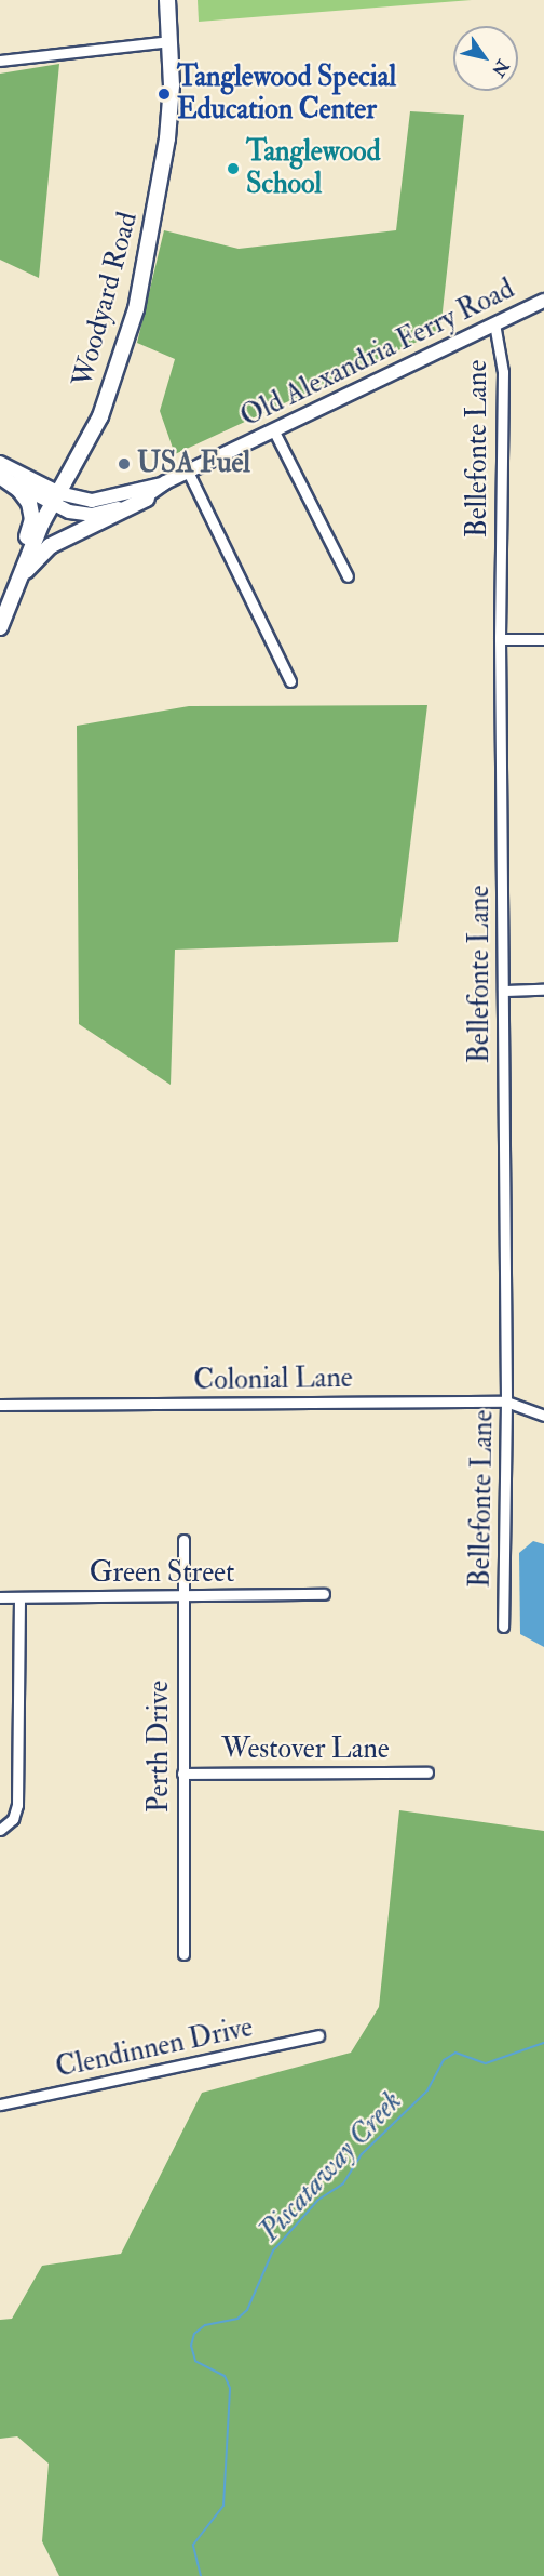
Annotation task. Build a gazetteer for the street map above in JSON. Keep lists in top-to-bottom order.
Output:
{
  "streets": {
    "main road": ["Woodyard Road", "Old Alexandria Ferry Road"],
    "street": [
      "Bellefonte Lane",
      "Colonial Lane",
      "Green Street",
      "Perth Drive",
      "Westover Lane",
      "Clendinnen Drive"
    ]
  },
  "crossings": [
    ["Woodyard Road", "Old Alexandria Ferry Road"],
    ["Old Alexandria Ferry Road", "Bellefonte Lane"],
    ["Bellefonte Lane", "Colonial Lane"],
    ["Green Street", "Perth Drive"],
    ["Perth Drive", "Westover Lane"]
  ],
  "water": ["Piscataway Creek"],
  "places": ["Tanglewood Special Education Center", "Tanglewood School", "USA Fuel"],
  "north": "bottom right"
}
